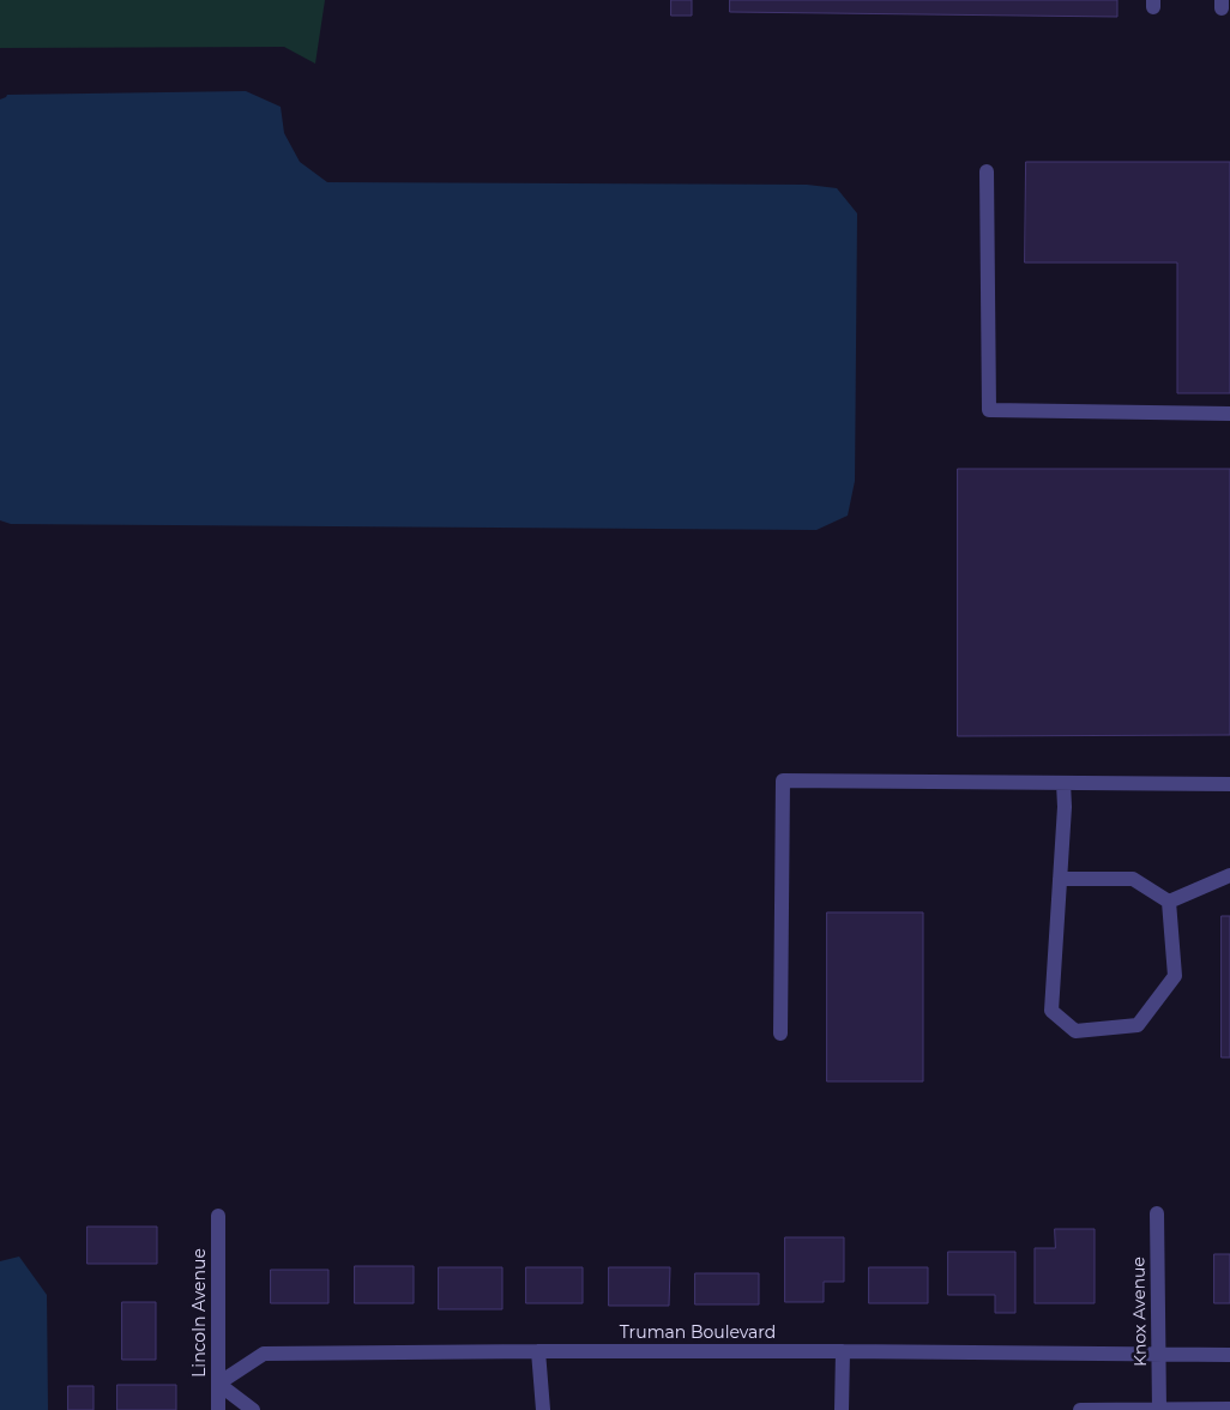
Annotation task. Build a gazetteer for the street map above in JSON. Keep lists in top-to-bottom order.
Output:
{
  "streets": {
    "street": ["Knox Avenue", "Lincoln Avenue", "Truman Boulevard"]
  },
  "crossings": [
    ["Knox Avenue", "Truman Boulevard"],
    ["Lincoln Avenue", "Truman Boulevard"]
  ]
}
